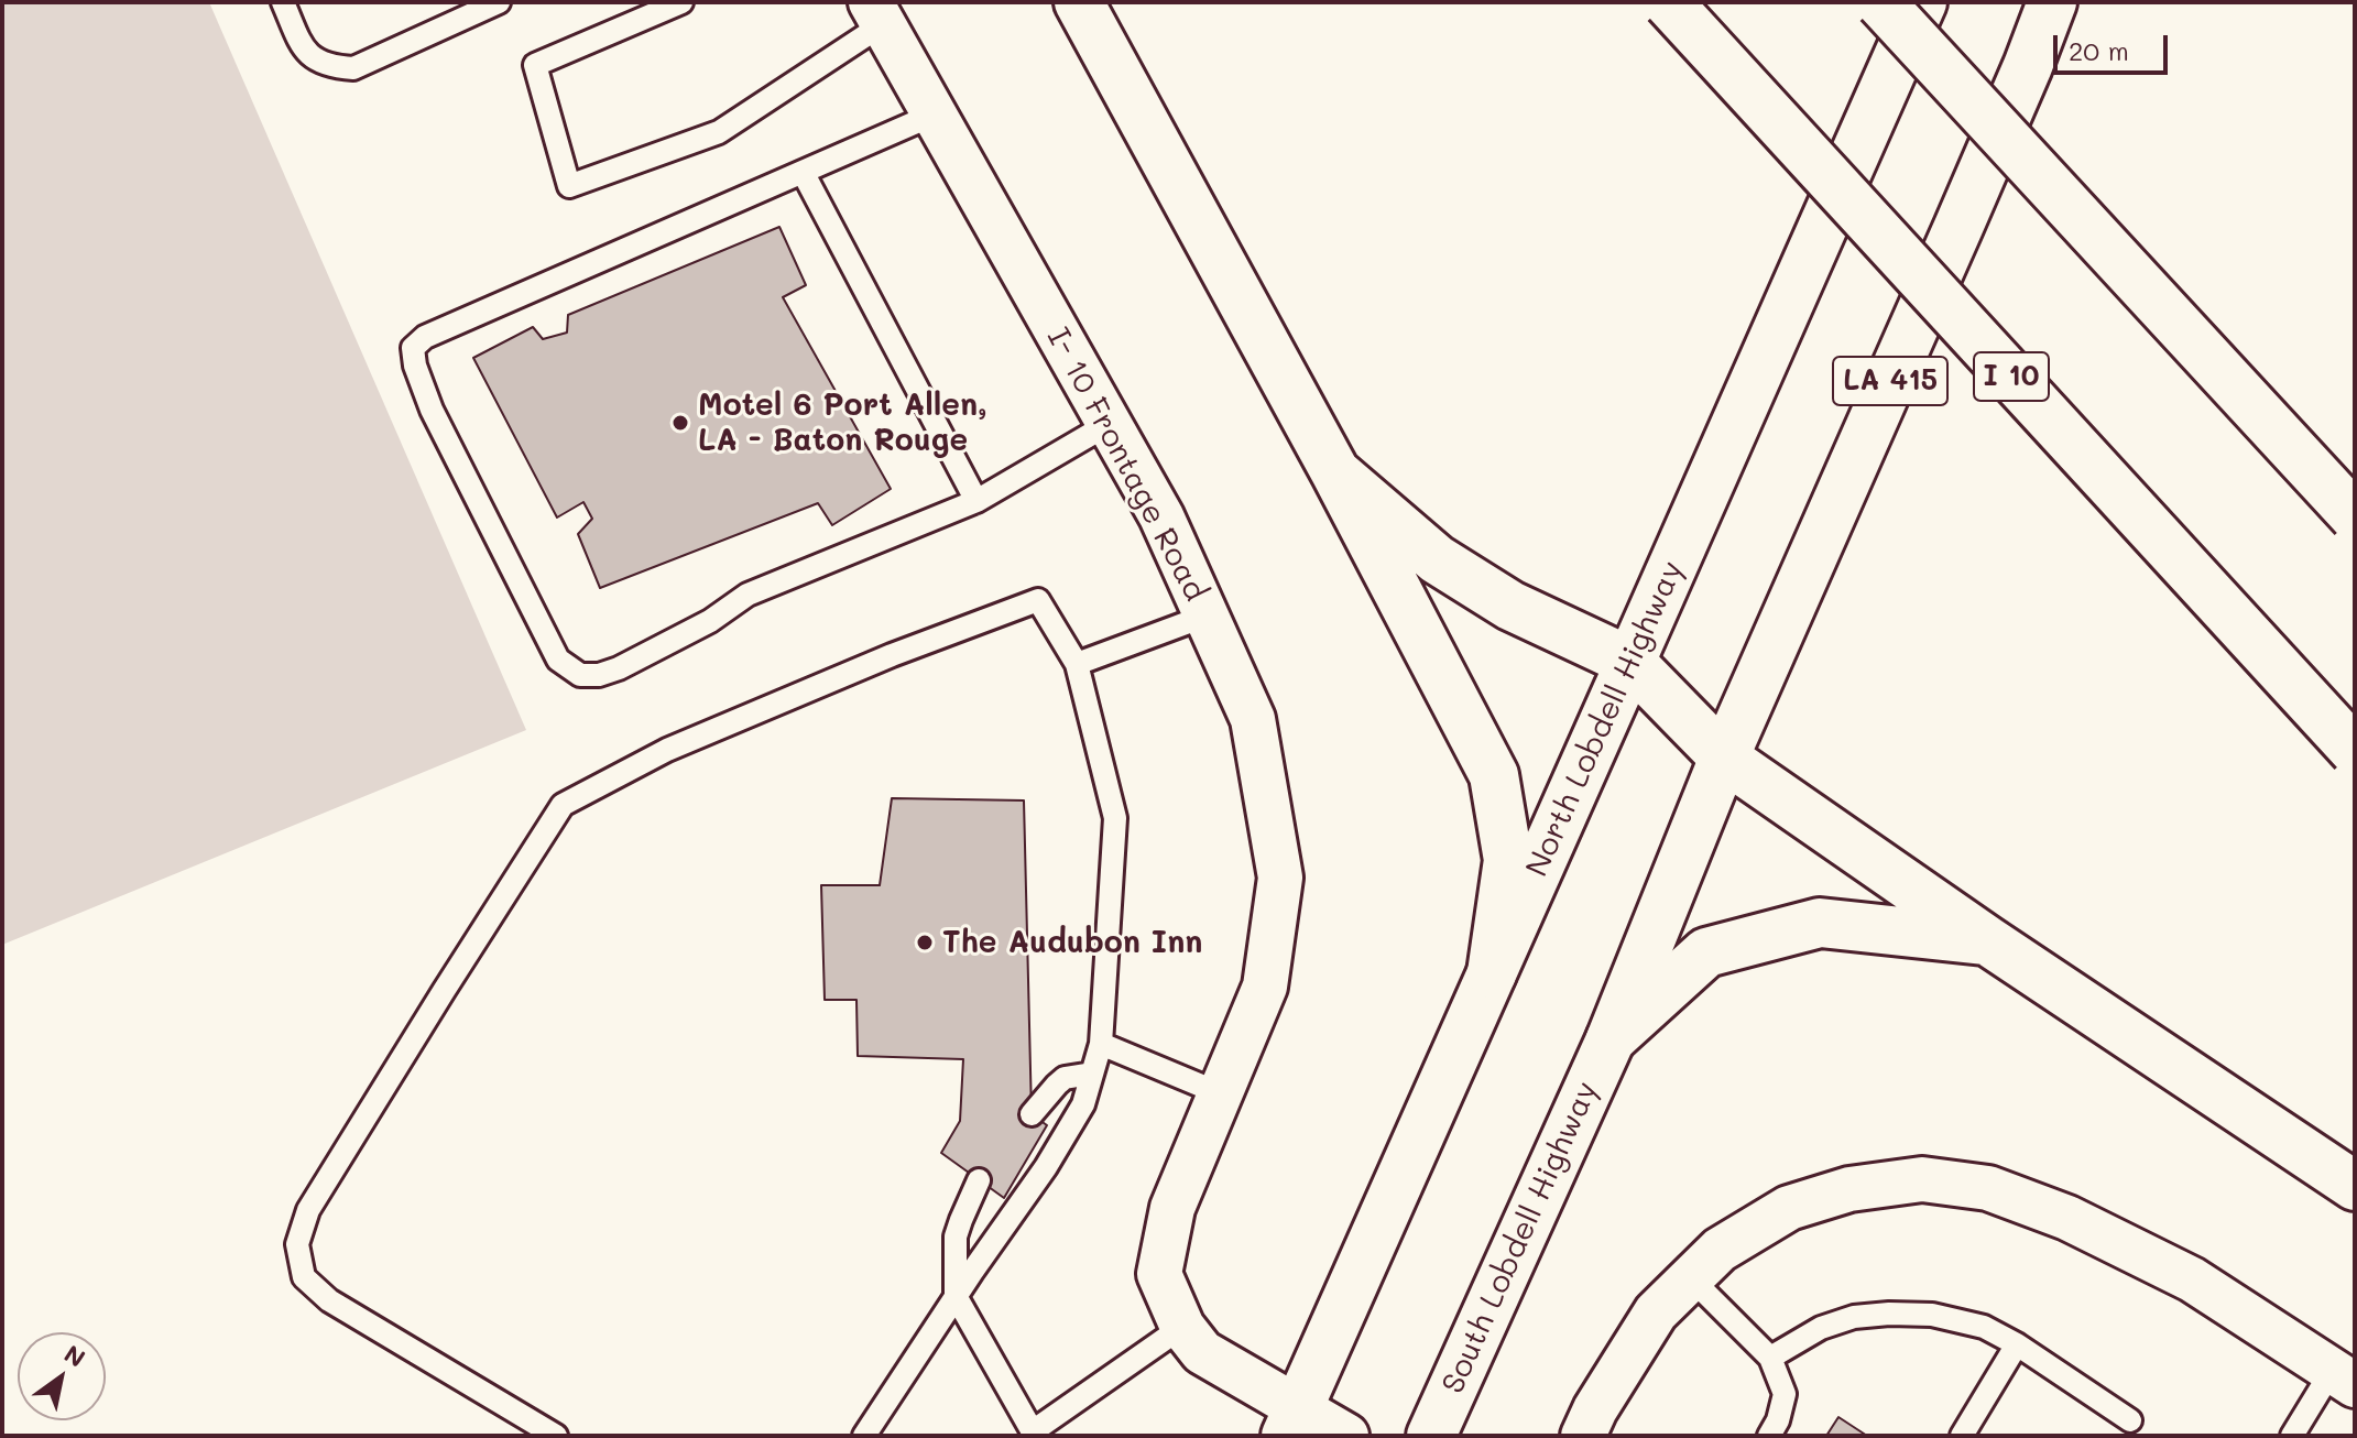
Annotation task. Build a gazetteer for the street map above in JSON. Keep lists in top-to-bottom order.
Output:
{
  "streets": {
    "main road": [
      "I 10",
      "LA 415",
      "North Lobdell Highway",
      "South Lobdell Highway"
    ],
    "street": ["I- 10 Frontage Road"]
  },
  "crossings": [
    ["LA 415", "South Lobdell Highway"]
  ],
  "places": ["Motel 6 Port Allen, LA - Baton Rouge", "The Audubon Inn"],
  "scale_bar": "20 m",
  "north": "top right"
}
